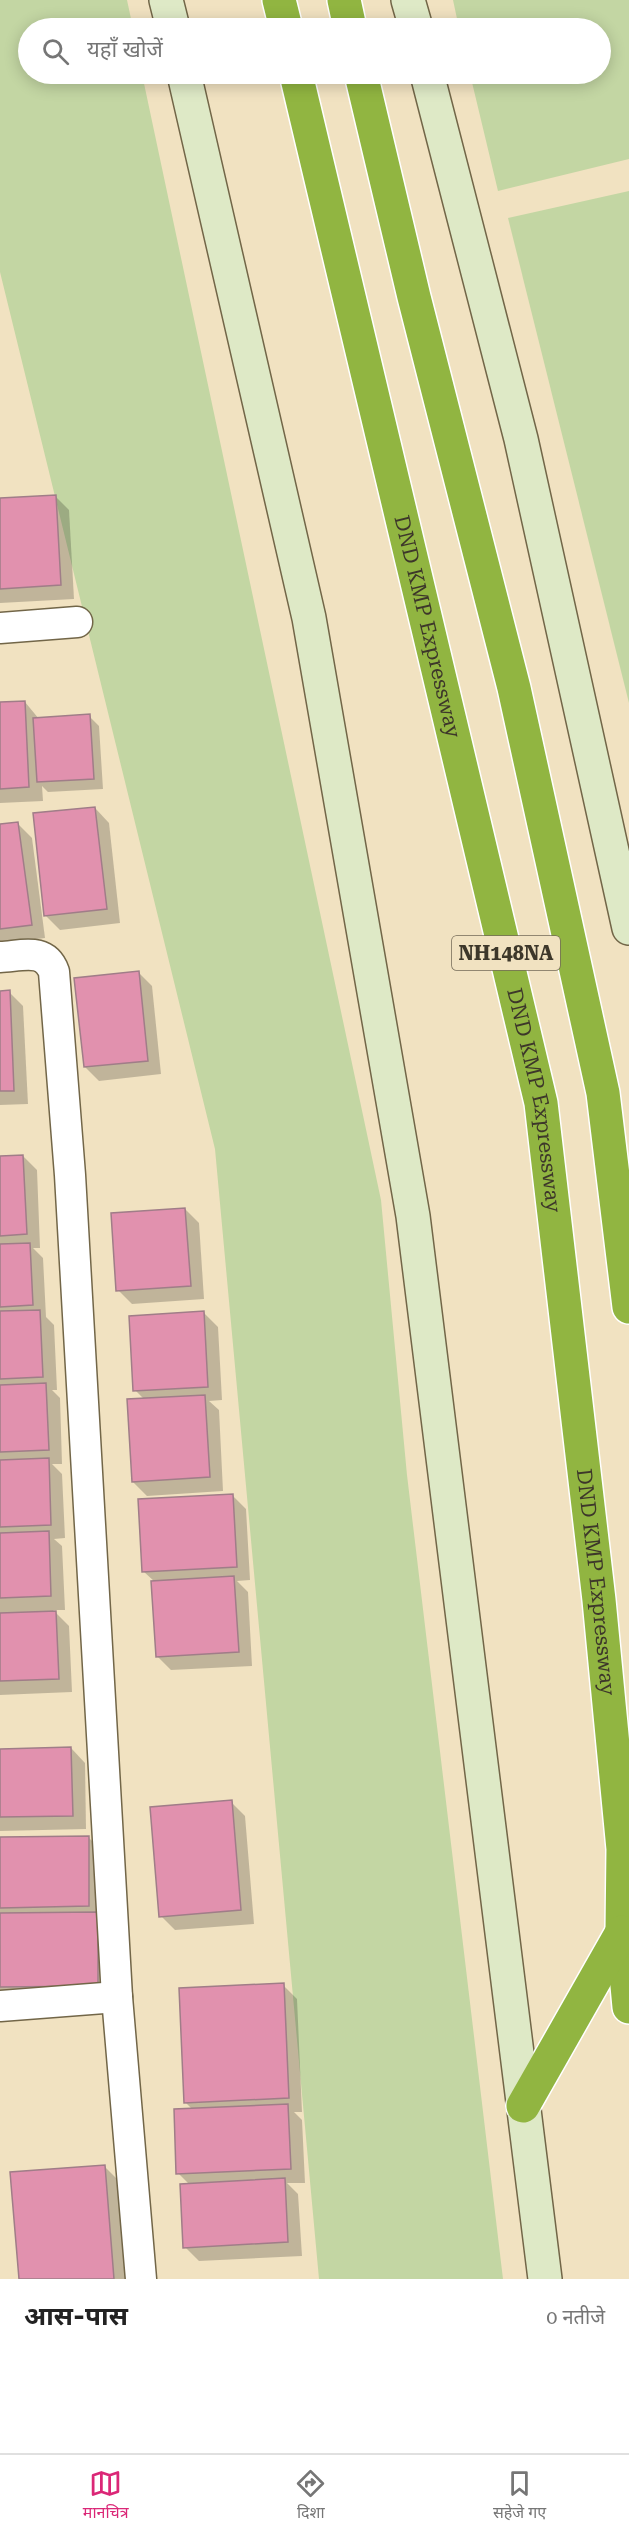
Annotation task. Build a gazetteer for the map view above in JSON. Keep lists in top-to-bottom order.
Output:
{
  "streets": {
    "highway": ["DND KMP Expressway", "NH148NA"]
  },
  "page": {
    "search": "यहाँ खोजें",
    "heading": ["आस-पास", "0 नतीजे"],
    "nav": ["मानचित्र", "दिशा", "सहेजे गए"]
  }
}
